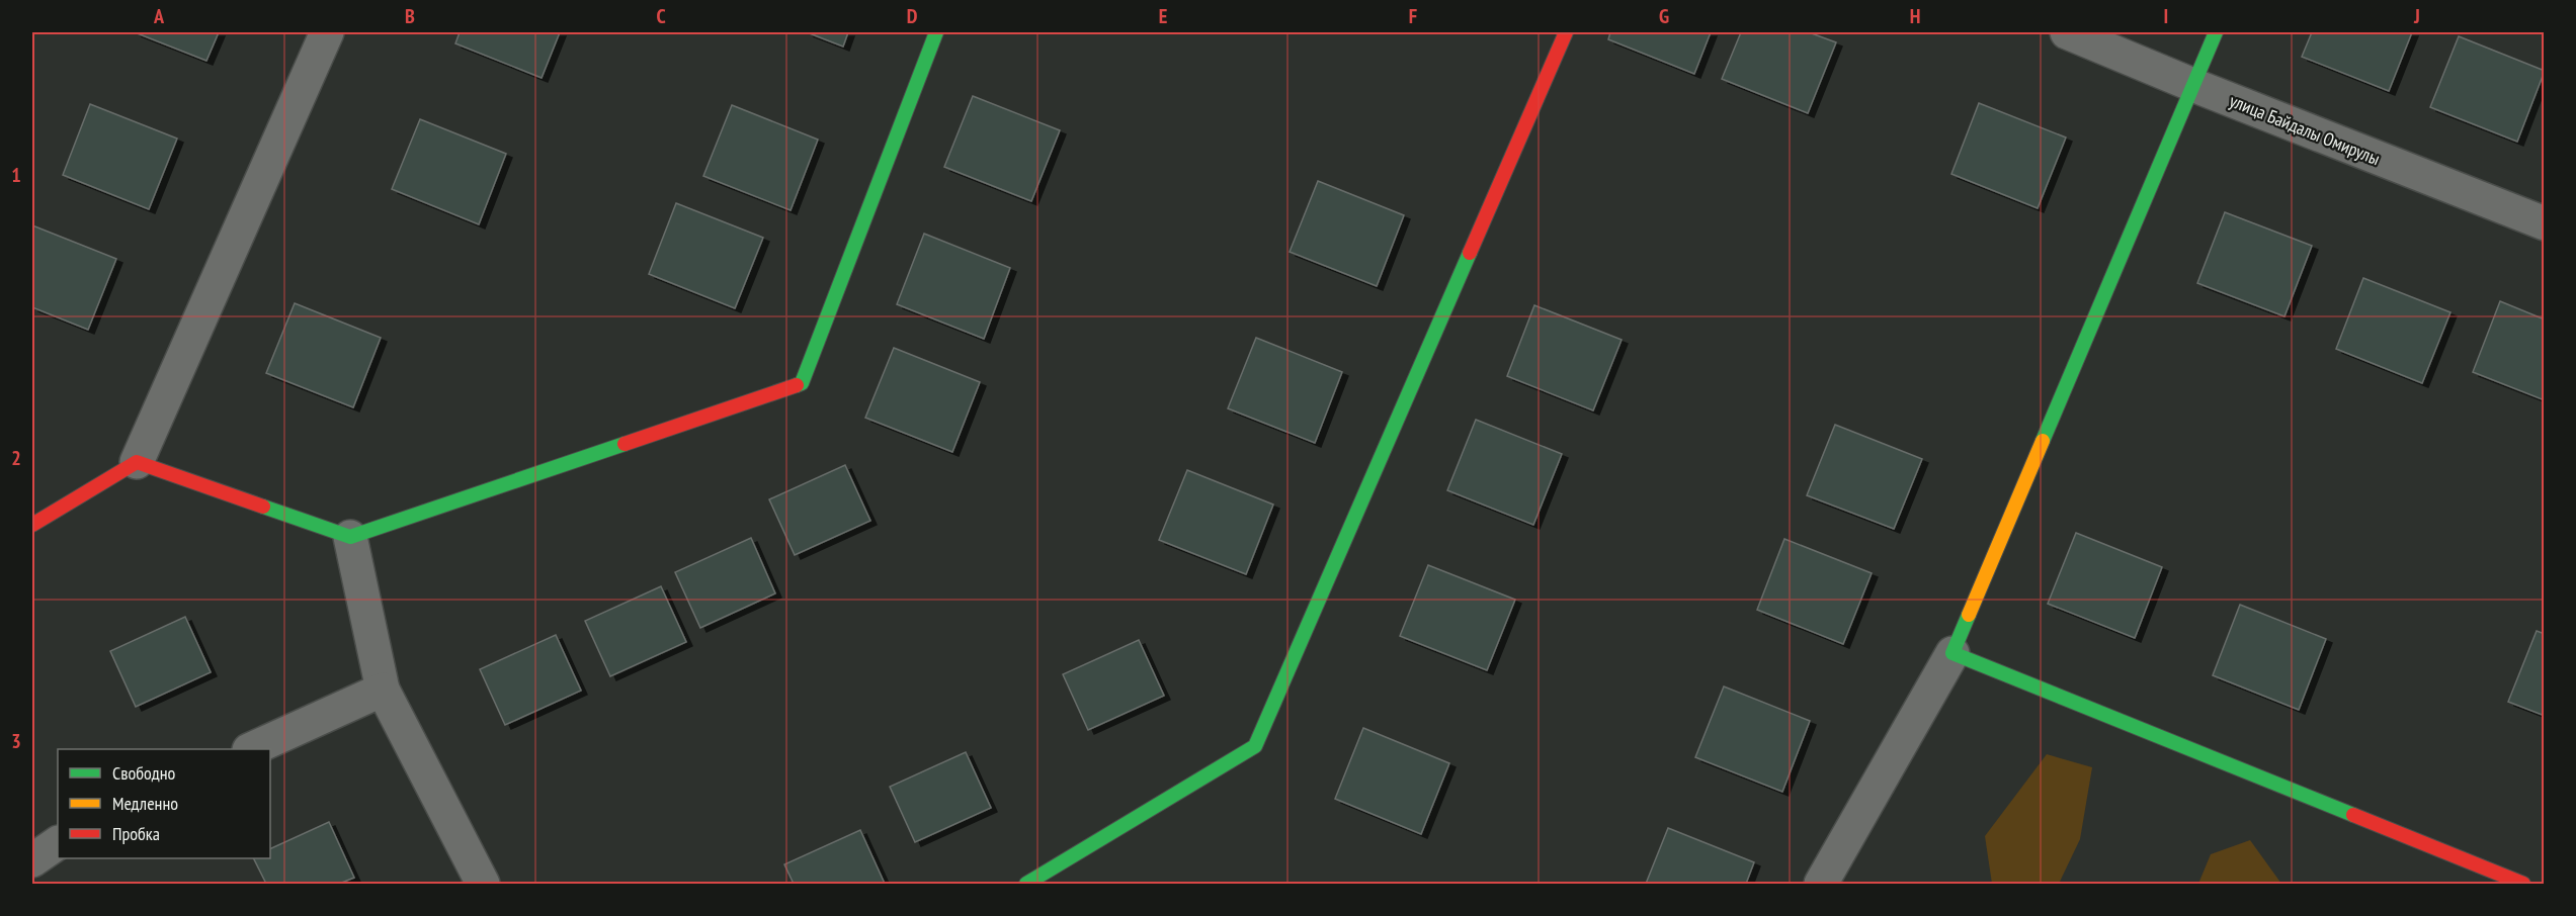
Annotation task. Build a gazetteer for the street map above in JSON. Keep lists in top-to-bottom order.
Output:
{
  "streets": {
    "street": ["улица Байдалы Омирулы"]
  },
  "legend": ["Свободно", "Медленно", "Пробка"],
  "grid": {
    "columns": [
      "A",
      "B",
      "C",
      "D",
      "E",
      "F",
      "G",
      "H",
      "I",
      "J"
    ],
    "rows": ["1", "2", "3"]
  }
}
